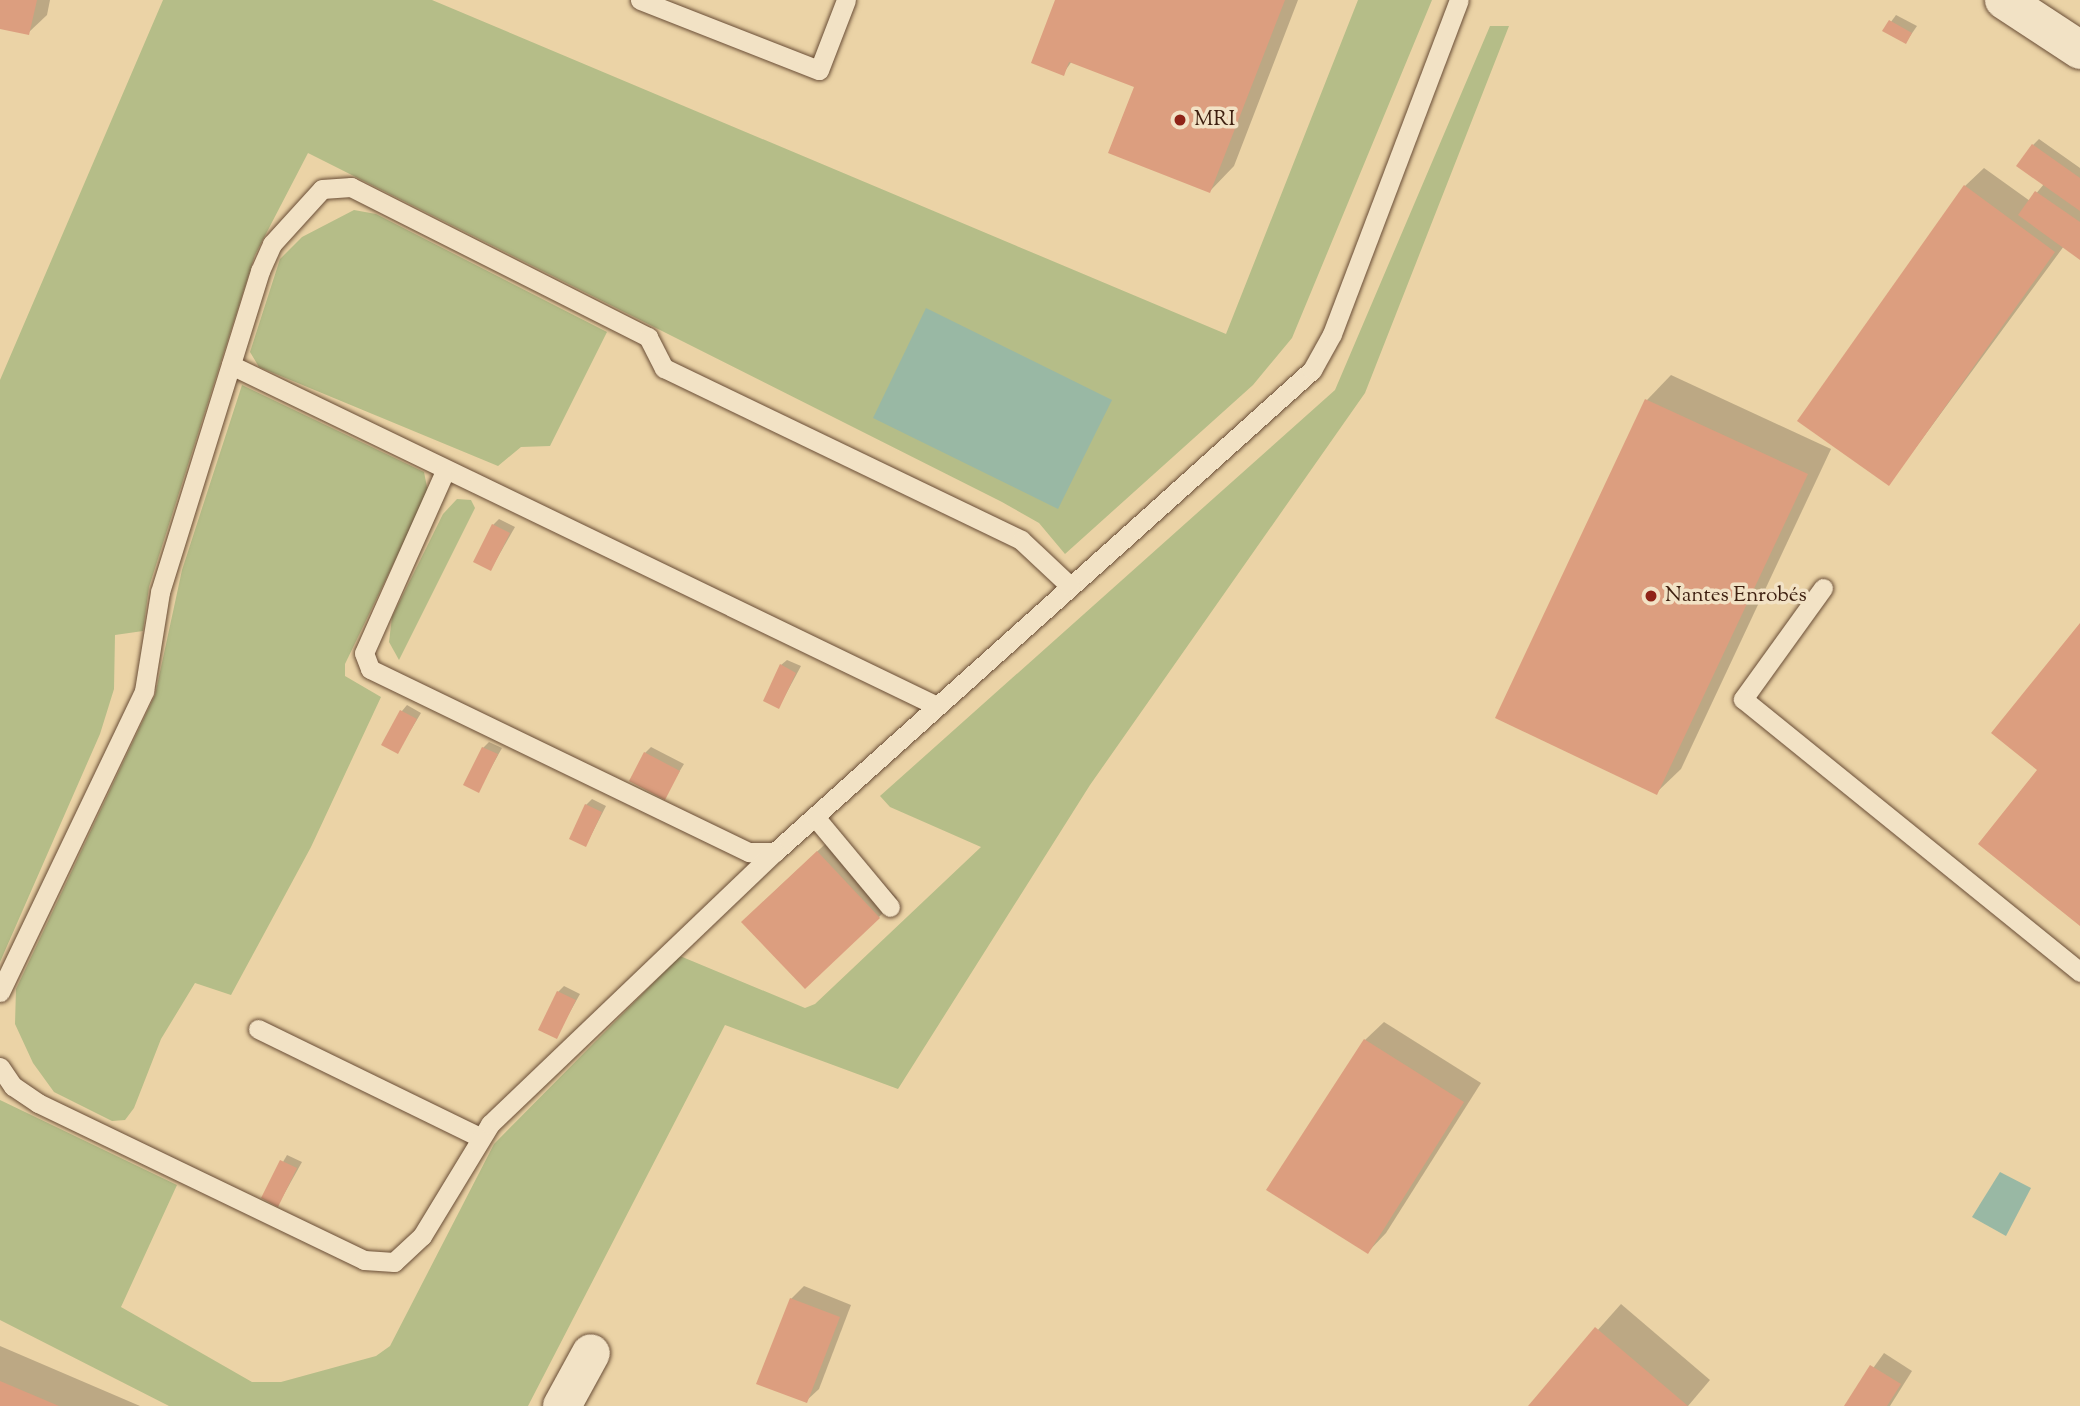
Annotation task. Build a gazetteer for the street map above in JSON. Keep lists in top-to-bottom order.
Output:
{
  "places": ["MRI", "Nantes Enrobés"]
}
